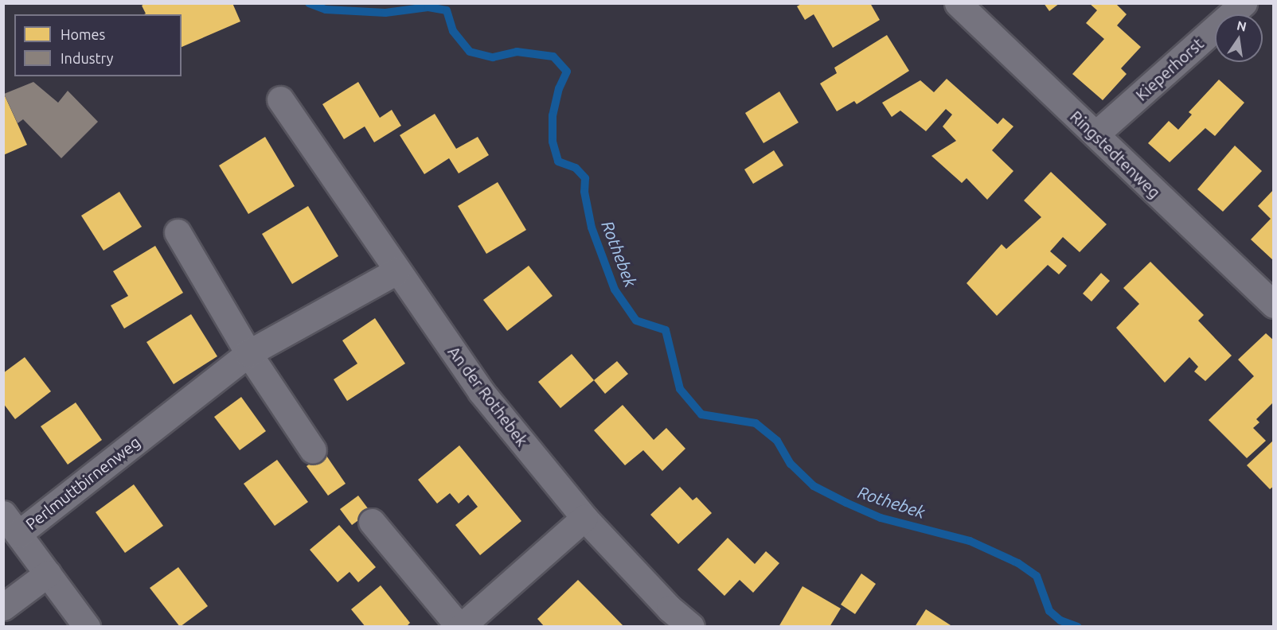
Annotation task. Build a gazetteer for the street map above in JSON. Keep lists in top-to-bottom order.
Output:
{
  "streets": {
    "street": [
      "Kieperhorst",
      "Ringstedtenweg",
      "An der Rothebek",
      "Perlmuttbirnenweg"
    ]
  },
  "crossings": [
    ["Kieperhorst", "Ringstedtenweg"]
  ],
  "water": ["Rothebek"],
  "legend": ["Homes", "Industry"],
  "north": "top"
}
